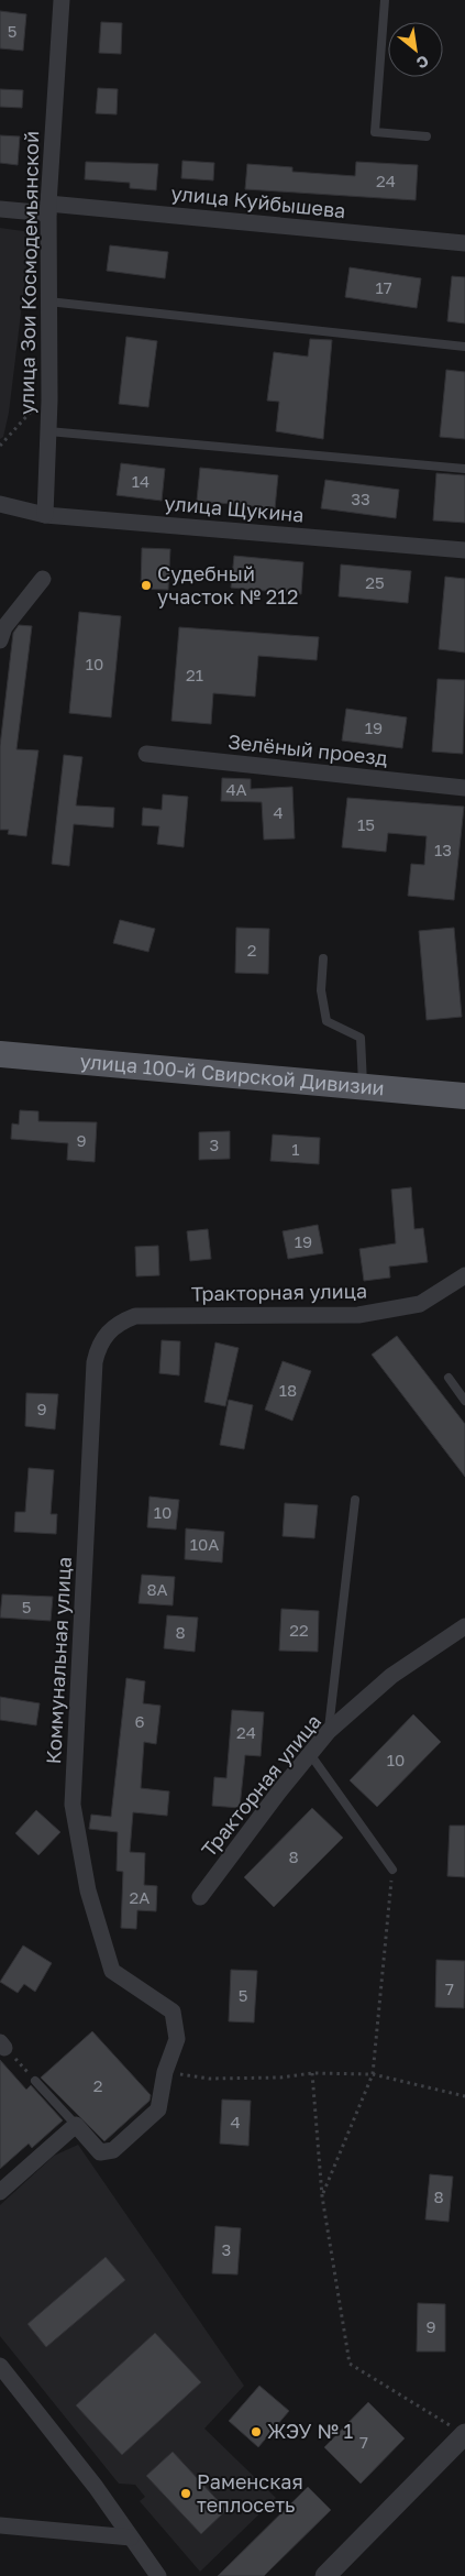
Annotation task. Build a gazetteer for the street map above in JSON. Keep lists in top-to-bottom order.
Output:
{
  "streets": {
    "main road": ["улица 100-й Свирской Дивизии"],
    "street": [
      "улица Куйбышева",
      "улица Зои Космодемьянской",
      "улица Щукина",
      "Зелёный проезд",
      "Тракторная улица",
      "Коммунальная улица"
    ]
  },
  "crossings": [
    ["улица Куйбышева", "улица Зои Космодемьянской"],
    ["улица Зои Космодемьянской", "улица Щукина"],
    ["Тракторная улица", "Коммунальная улица"]
  ],
  "places": ["Судебный участок № 212", "ЖЭУ № 1", "Раменская теплосеть"],
  "house_numbers": [
    "5",
    "24",
    "17",
    "14",
    "33",
    "25",
    "10",
    "21",
    "19",
    "4А",
    "4",
    "15",
    "13",
    "2",
    "9",
    "3",
    "1",
    "19",
    "18",
    "9",
    "10",
    "10А",
    "8А",
    "5",
    "22",
    "8",
    "6",
    "24",
    "10",
    "8",
    "2А",
    "7",
    "5",
    "2",
    "4",
    "8",
    "3",
    "9",
    "7"
  ],
  "north": "bottom right"
}
